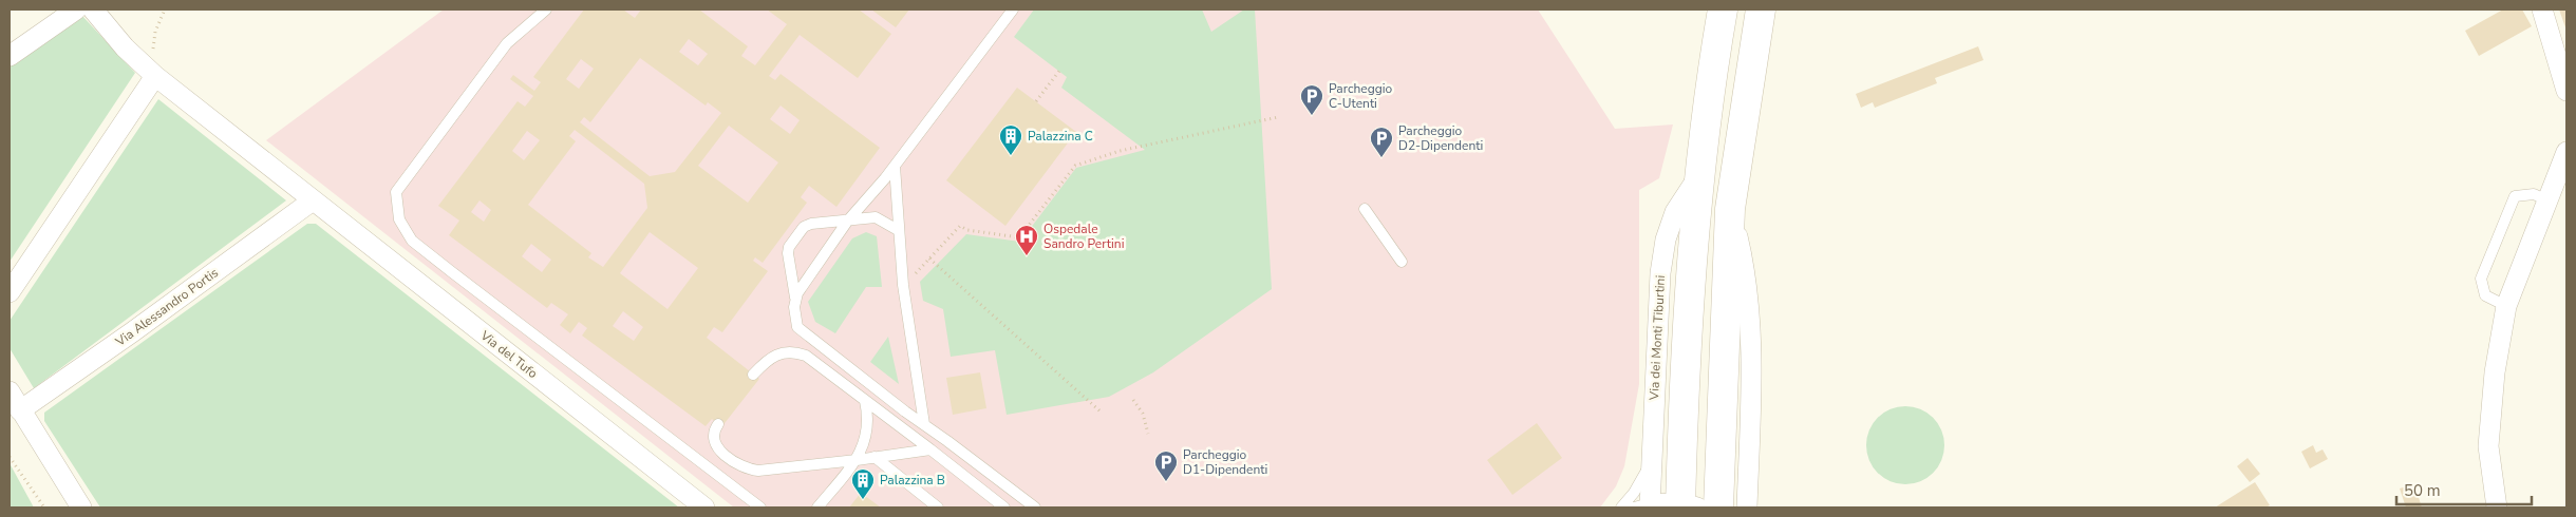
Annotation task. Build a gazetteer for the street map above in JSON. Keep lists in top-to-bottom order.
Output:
{
  "streets": {
    "main road": ["Via dei Monti Tiburtini"],
    "street": ["Via Alessandro Portis", "Via del Tufo"]
  },
  "crossings": [
    ["Via Alessandro Portis", "Via del Tufo"]
  ],
  "places": {
    "parking": ["Parcheggio C-Utenti", "Parcheggio D2-Dipendenti", "Parcheggio D1-Dipendenti"],
    "building": ["Palazzina C", "Palazzina B"],
    "hospital": ["Ospedale Sandro Pertini"]
  },
  "scale_bar": "50 m"
}
